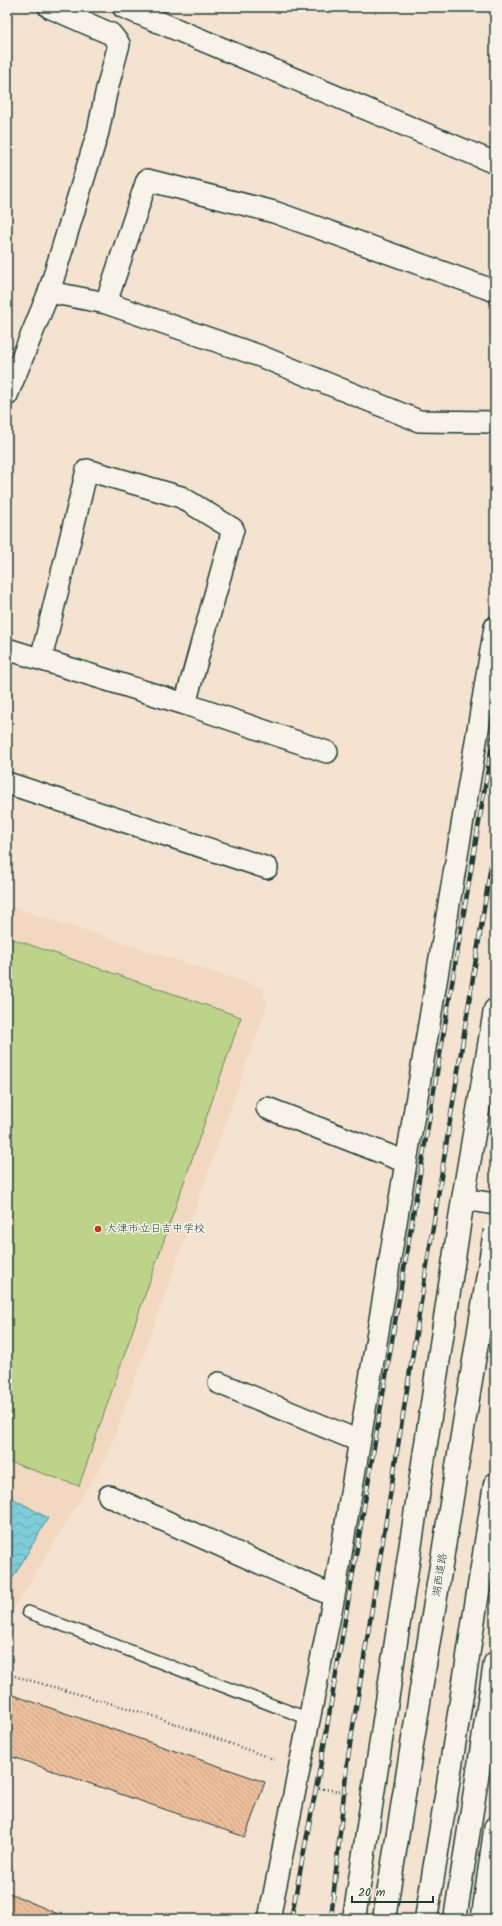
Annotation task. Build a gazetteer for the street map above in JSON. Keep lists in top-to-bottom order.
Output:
{
  "streets": {
    "main road": ["湖西道路"]
  },
  "places": ["大津市立日吉中学校"],
  "scale_bar": "20 m"
}
